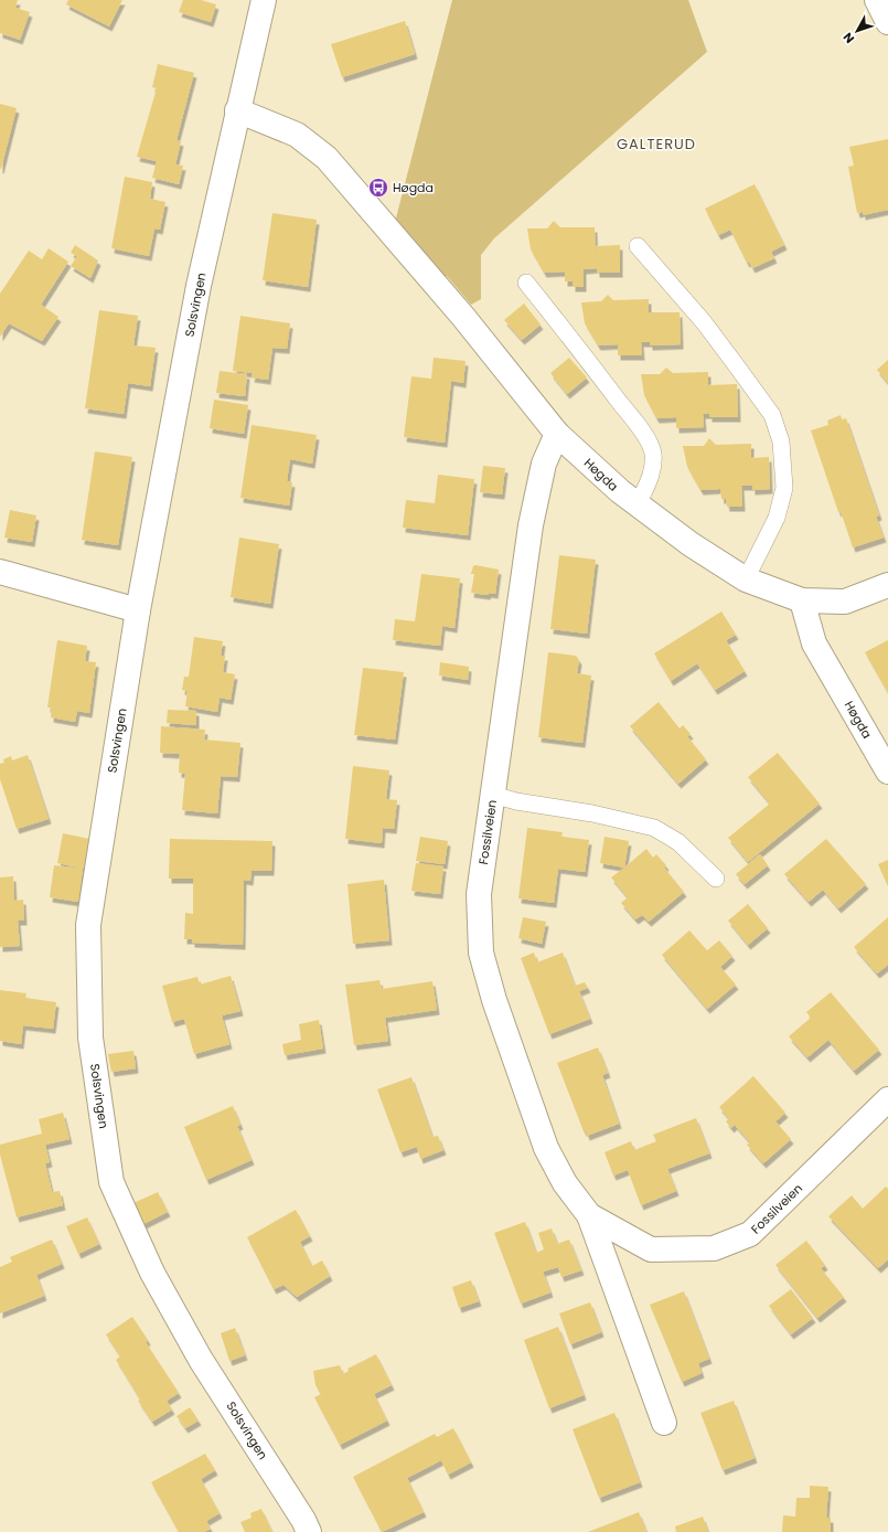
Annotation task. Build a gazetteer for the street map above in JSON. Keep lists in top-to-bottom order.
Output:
{
  "streets": {
    "street": ["Solsvingen", "Høgda", "Fossilveien"]
  },
  "crossings": [
    ["Solsvingen", "Høgda"],
    ["Høgda", "Fossilveien"]
  ],
  "districts": ["GALTERUD"],
  "places": {
    "bus stop": ["Høgda"]
  },
  "north": "bottom left"
}
